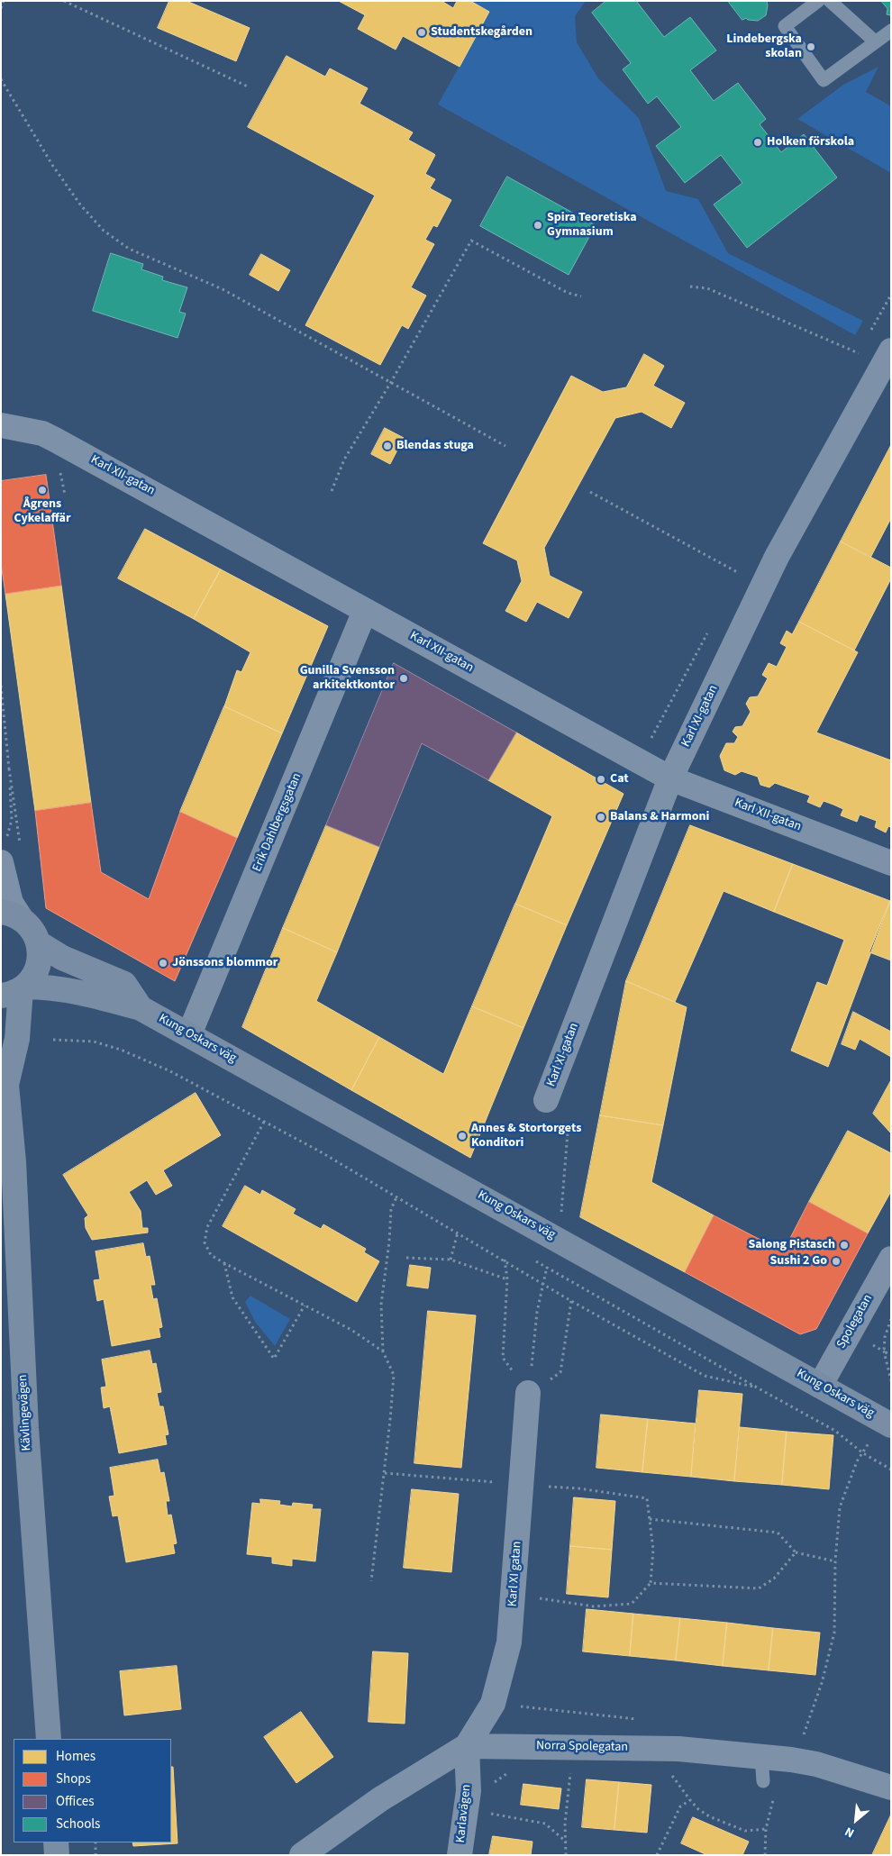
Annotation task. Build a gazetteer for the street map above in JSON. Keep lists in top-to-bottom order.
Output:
{
  "streets": {
    "main road": ["Kung Oskars väg", "Kävlingevägen"],
    "street": [
      "Karl XII-gatan",
      "Karl XI-gatan",
      "Erik Dahlbergsgatan",
      "Spolegatan",
      "Karl XI gatan",
      "Norra Spolegatan",
      "Karlavägen"
    ]
  },
  "crossings": [
    ["Karl XII-gatan", "Karl XI-gatan"],
    ["Karl XII-gatan", "Erik Dahlbergsgatan"],
    ["Erik Dahlbergsgatan", "Kung Oskars väg"],
    ["Kung Oskars väg", "Spolegatan"],
    ["Kung Oskars väg", "Kävlingevägen"],
    ["Karl XI gatan", "Norra Spolegatan"],
    ["Karl XI gatan", "Karlavägen"],
    ["Norra Spolegatan", "Karlavägen"]
  ],
  "places": [
    "Studentskegården",
    "Lindebergska skolan",
    "Holken förskola",
    "Spira Teoretiska Gymnasium",
    "Blendas stuga",
    "Ågrens Cykelaffär",
    "Gunilla Svensson arkitektkontor",
    "Cat",
    "Balans & Harmoni",
    "Jönssons blommor",
    "Annes & Stortorgets Konditori",
    "Salong Pistasch",
    "Sushi 2 Go"
  ],
  "legend": [
    "Homes",
    "Shops",
    "Offices",
    "Schools"
  ],
  "north": "bottom left"
}
